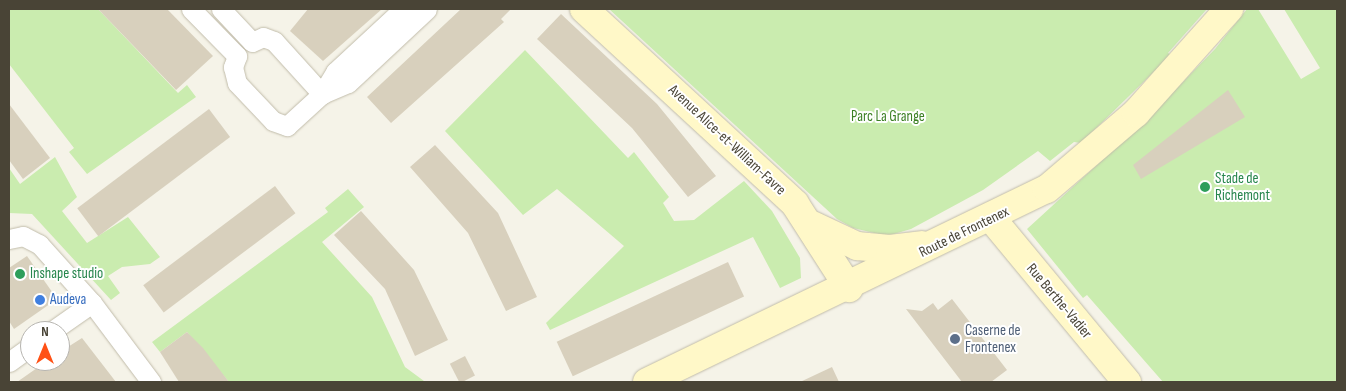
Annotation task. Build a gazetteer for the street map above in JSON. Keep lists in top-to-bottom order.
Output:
{
  "streets": {
    "street": ["Avenue Alice-et-William-Favre", "Route de Frontenex", "Rue Berthe-Vadier"]
  },
  "crossings": [
    ["Avenue Alice-et-William-Favre", "Route de Frontenex"],
    ["Route de Frontenex", "Rue Berthe-Vadier"]
  ],
  "parks": ["Parc La Grange"],
  "places": [
    "Stade de Richemont",
    "Inshape studio",
    "Audeva",
    "Caserne de Frontenex"
  ],
  "north": "top"
}
